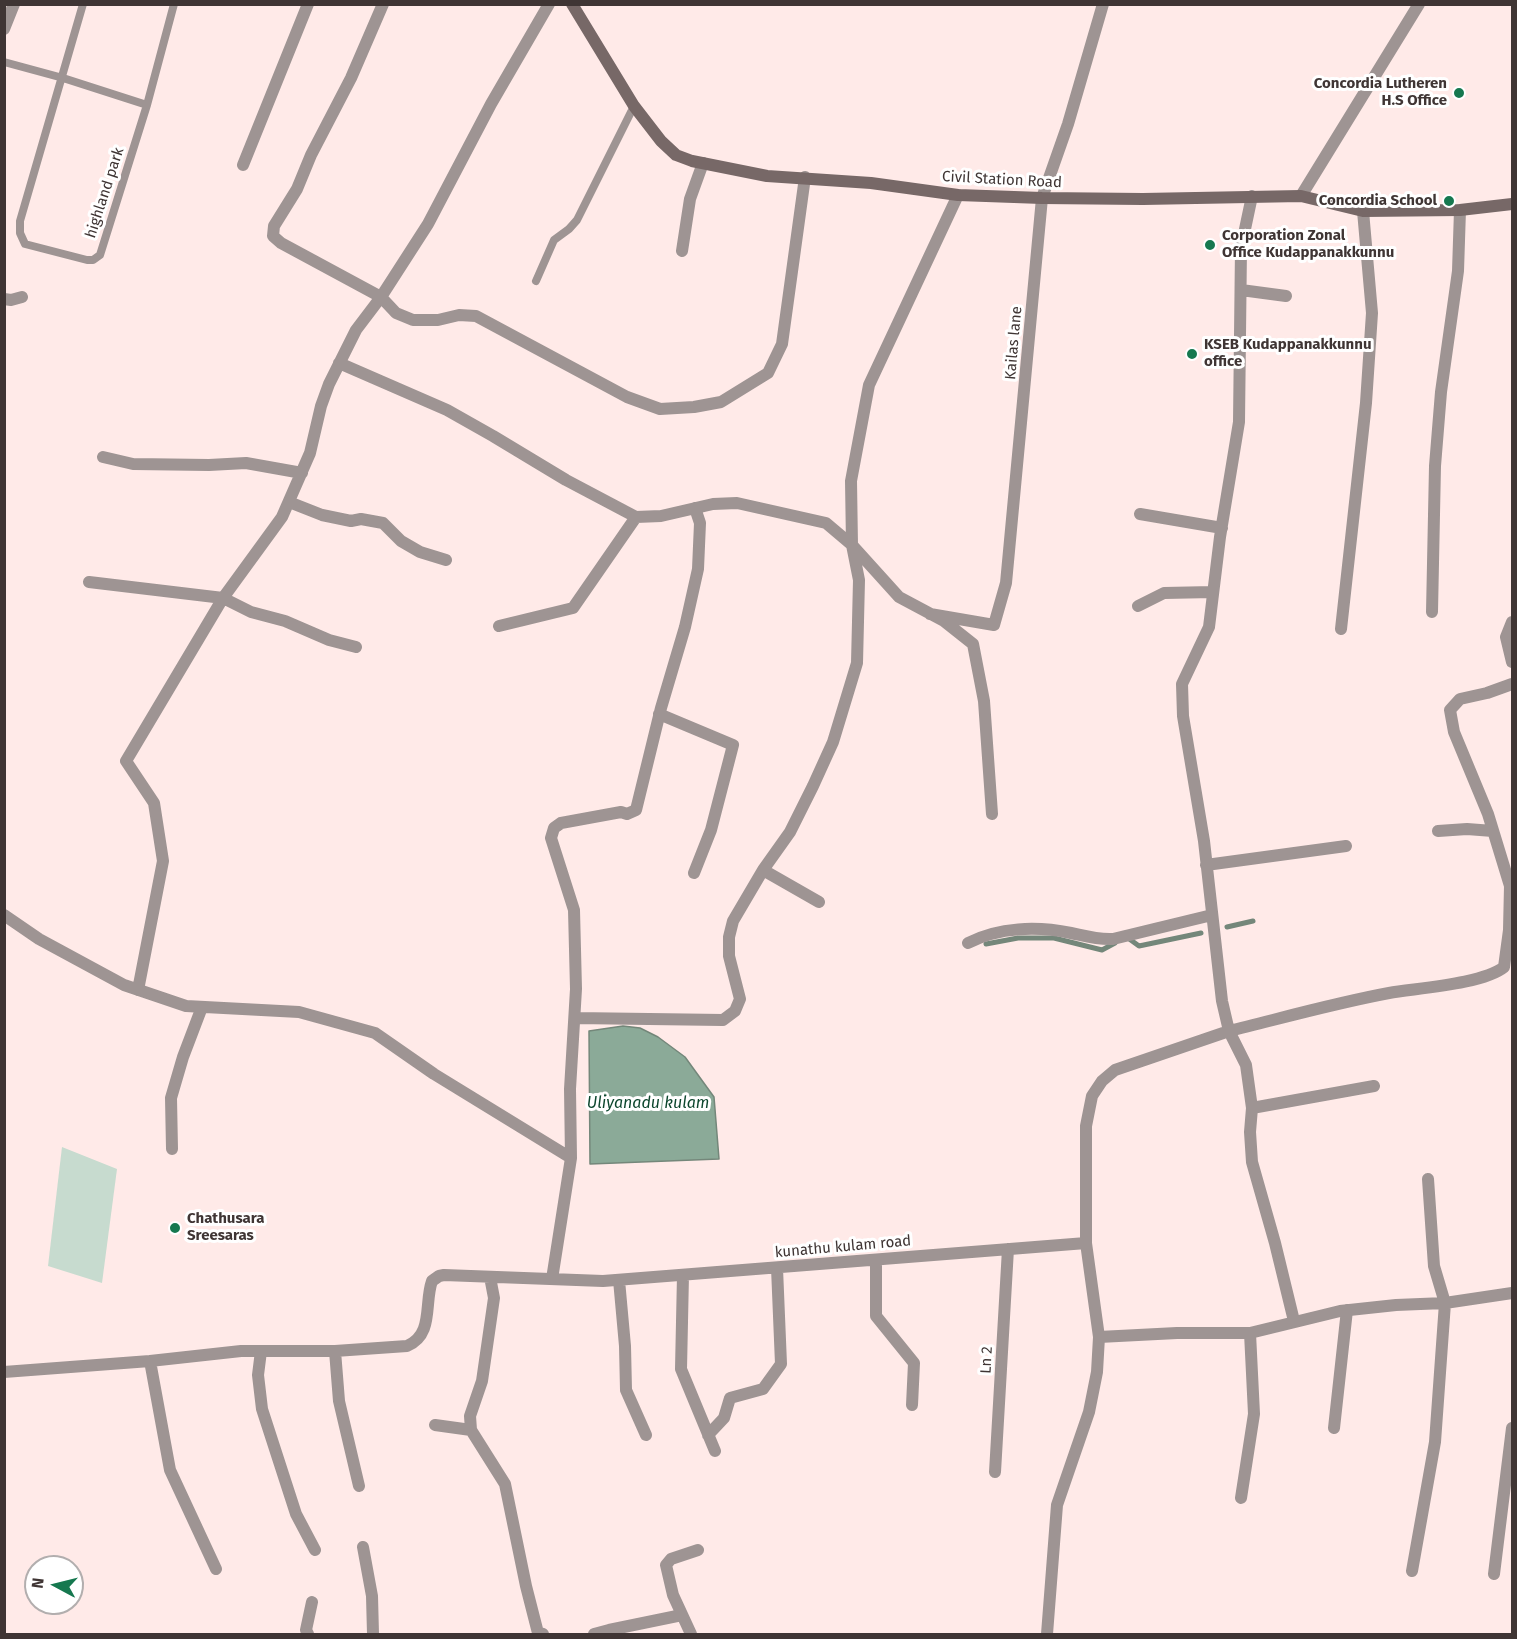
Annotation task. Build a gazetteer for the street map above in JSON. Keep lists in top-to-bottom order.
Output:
{
  "streets": {
    "main road": ["Civil Station Road"],
    "street": ["Kailas lane", "kunathu kulam road", "Ln 2"],
    "lane": ["highland park"]
  },
  "crossings": [
    ["Civil Station Road", "Kailas lane"],
    ["kunathu kulam road", "Ln 2"]
  ],
  "water": ["Uliyanadu kulam"],
  "places": [
    "Concordia Lutheren H.S Office",
    "Concordia School",
    "Corporation Zonal Office Kudappanakkunnu",
    "KSEB Kudappanakkunnu office",
    "Chathusara Sreesaras"
  ],
  "north": "left"
}
